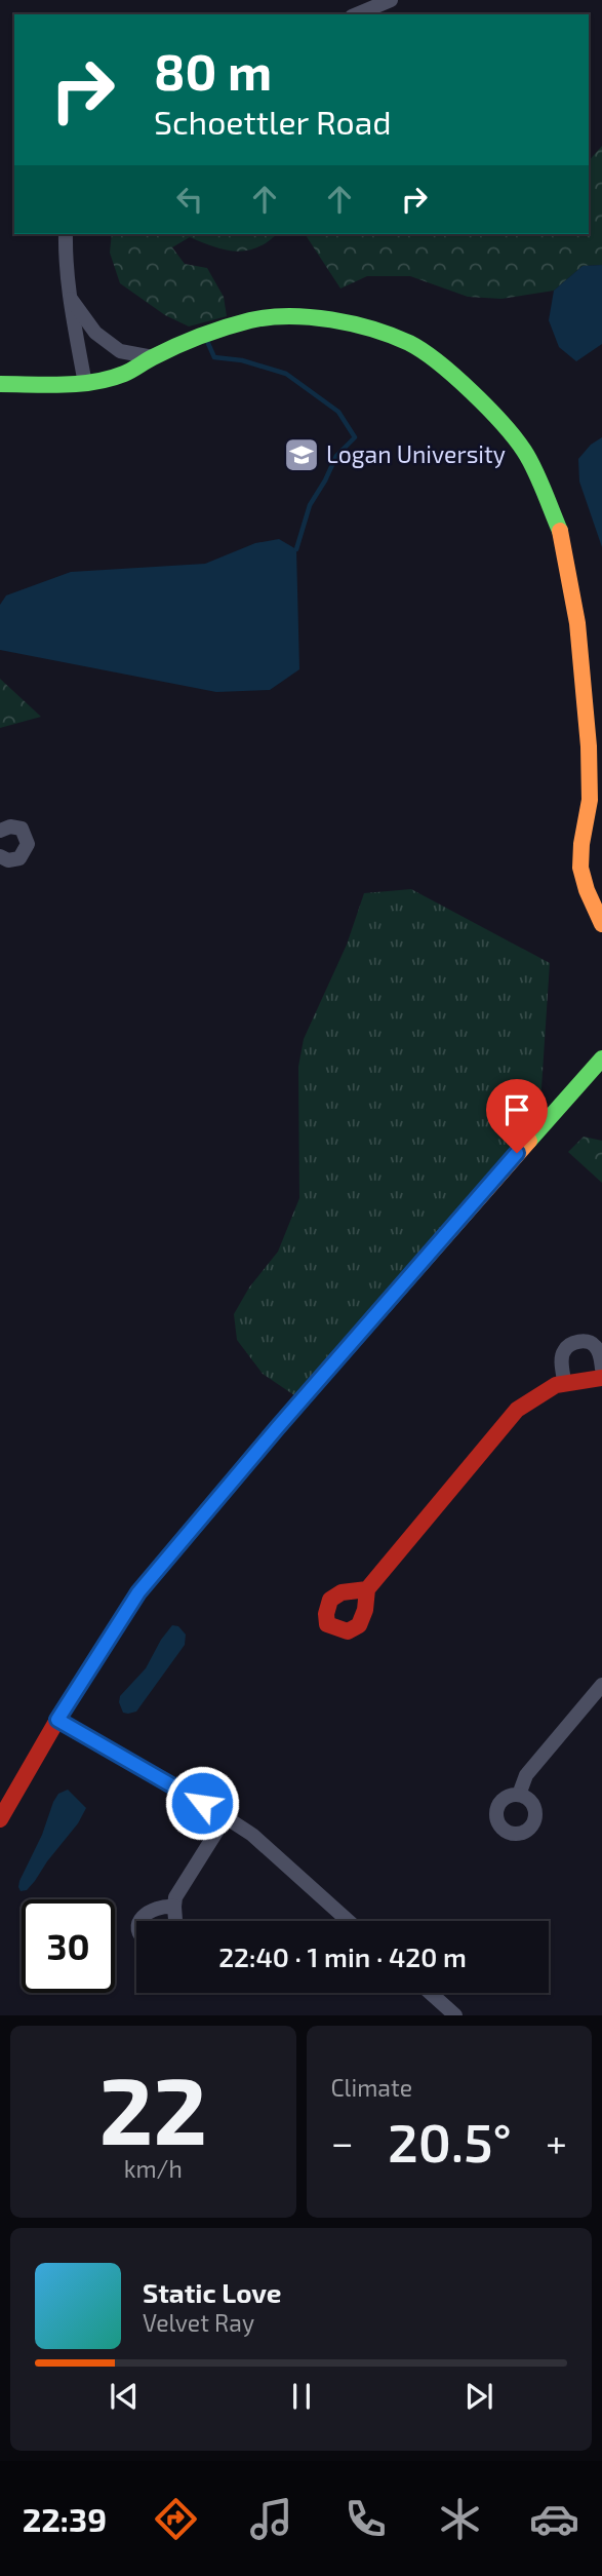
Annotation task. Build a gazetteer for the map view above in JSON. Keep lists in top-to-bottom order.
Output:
{
  "places": {
    "school or university": ["Logan University"]
  },
  "page": {
    "turn": ["80 m", "Schoettler Road"],
    "limit": "30",
    "trip": "22:40 · 1 min · 420 m",
    "tile": [
      ["22", "km/h"],
      "Climate"
    ],
    "heat": ["−", "20.5°", "+"],
    "song": ["Static Love", "Velvet Ray"],
    "tabs": "22:39"
  }
}
